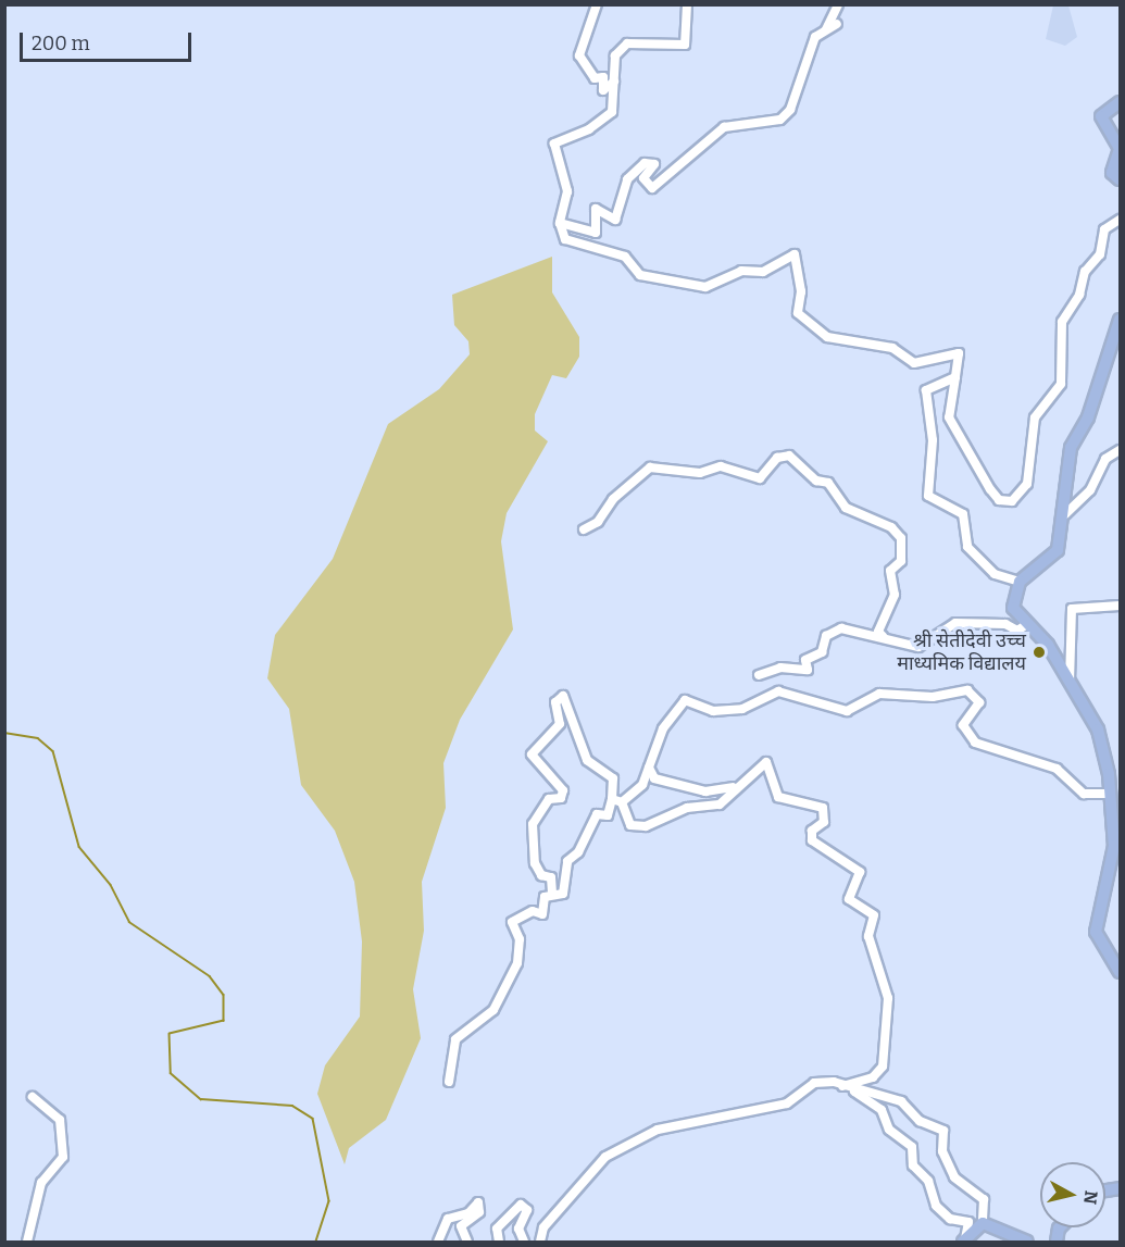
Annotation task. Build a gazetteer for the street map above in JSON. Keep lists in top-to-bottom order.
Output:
{
  "places": ["श्री सेतीदेवी उच्च माध्यमिक विद्यालय"],
  "scale_bar": "200 m",
  "north": "right"
}
